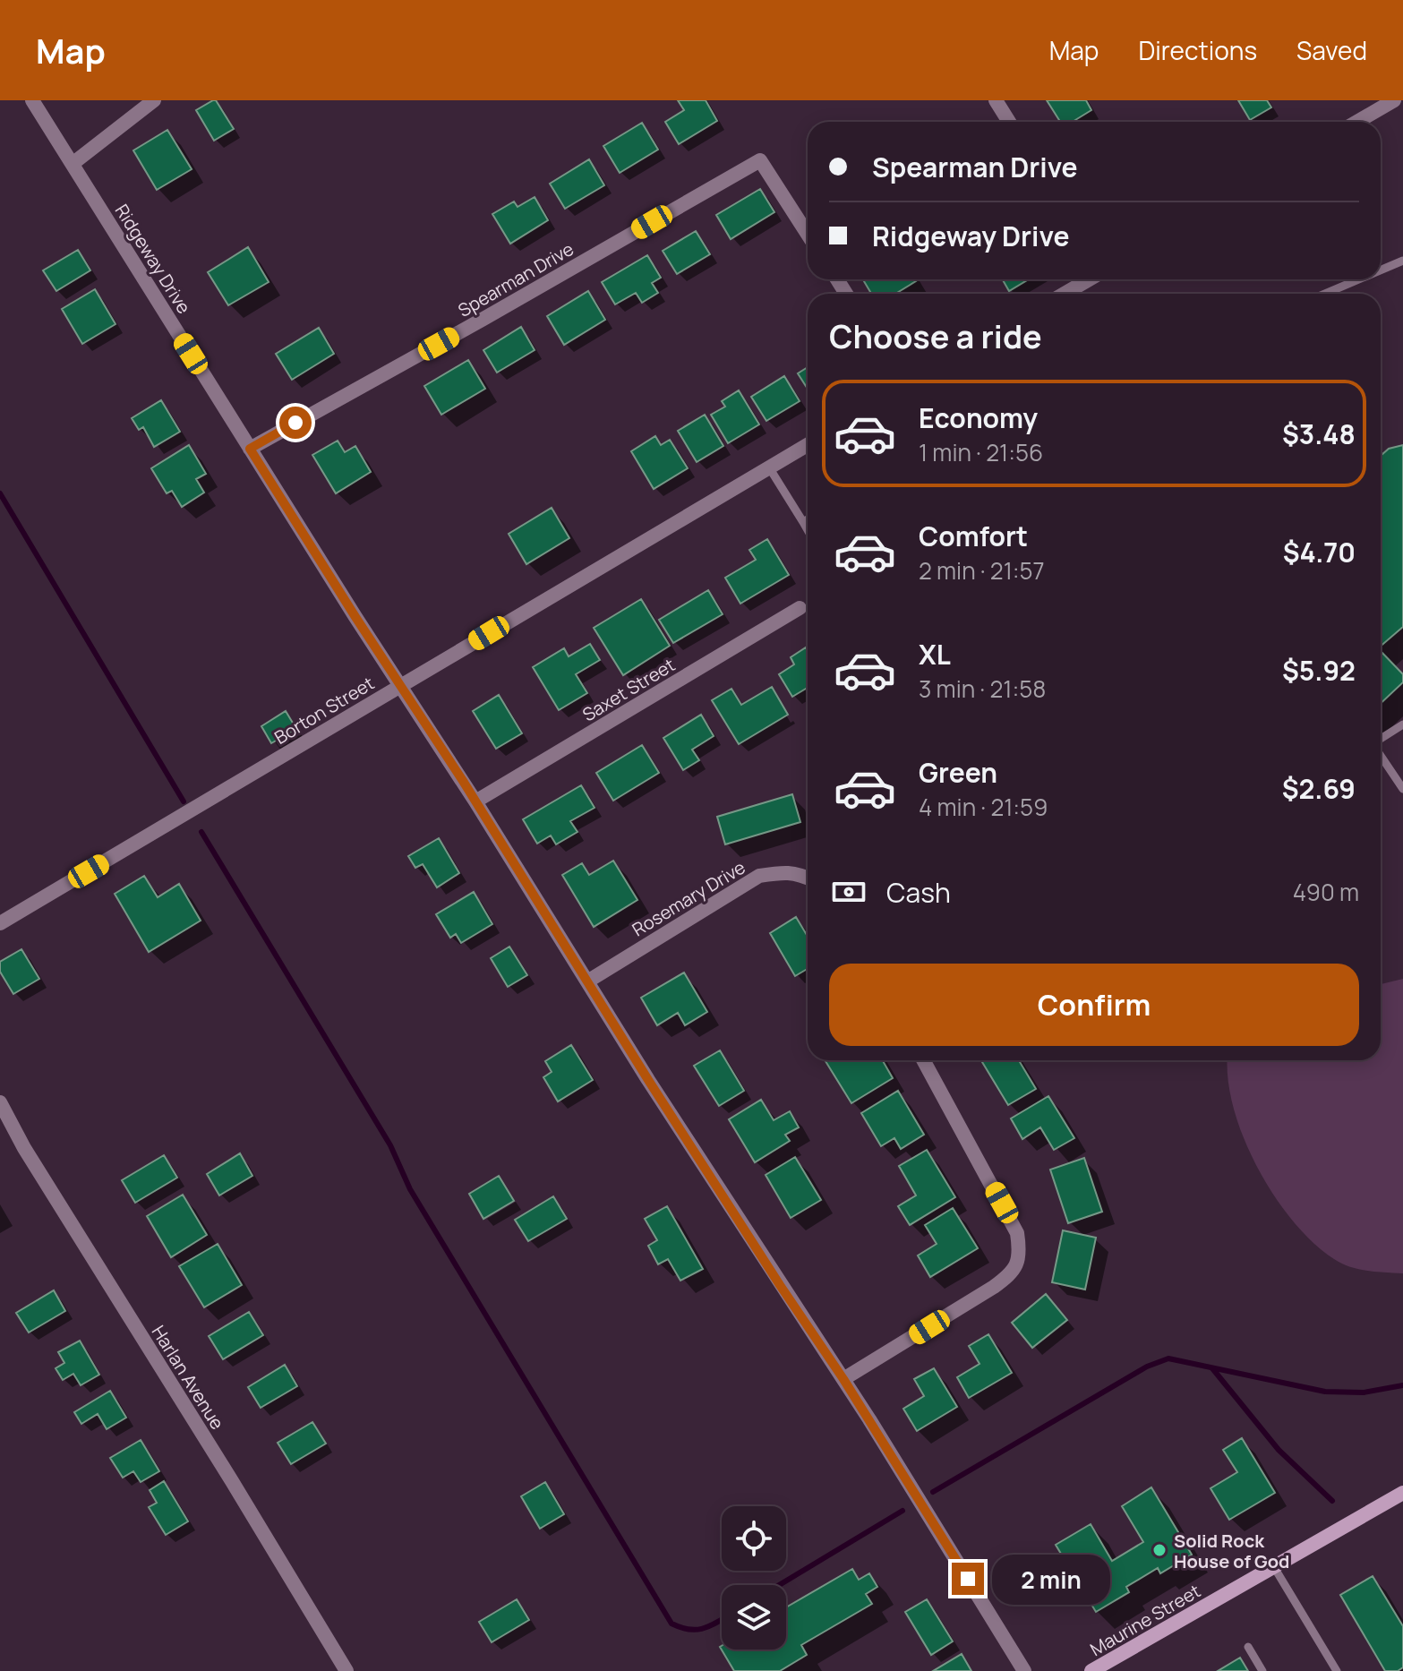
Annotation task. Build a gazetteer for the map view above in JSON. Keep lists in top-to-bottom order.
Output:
{
  "streets": {
    "street": [
      "Ridgeway Drive",
      "Spearman Drive",
      "Saxet Street",
      "Borton Street",
      "Rosemary Drive",
      "Harlan Avenue",
      "Maurine Street"
    ]
  },
  "crossings": [
    ["Ridgeway Drive", "Spearman Drive"],
    ["Ridgeway Drive", "Saxet Street"],
    ["Ridgeway Drive", "Borton Street"],
    ["Ridgeway Drive", "Rosemary Drive"]
  ],
  "places": ["Solid Rock House of God"],
  "page": {
    "header": "Map",
    "nav": ["Map", "Directions", "Saved"],
    "banner": ["Spearman Drive", "Ridgeway Drive"],
    "heading": "Choose a ride",
    "list": [
      {
        "name": "Economy",
        "note": "1 min · 21:56",
        "value": "$3.48"
      },
      {
        "name": "Comfort",
        "note": "2 min · 21:57",
        "value": "$4.70"
      },
      {
        "name": "XL",
        "note": "3 min · 21:58",
        "value": "$5.92"
      },
      {
        "name": "Green",
        "note": "4 min · 21:59",
        "value": "$2.69"
      }
    ],
    "pay": ["Cash", "490 m"],
    "buttons": "Confirm",
    "bubble": "2 min"
  }
}
